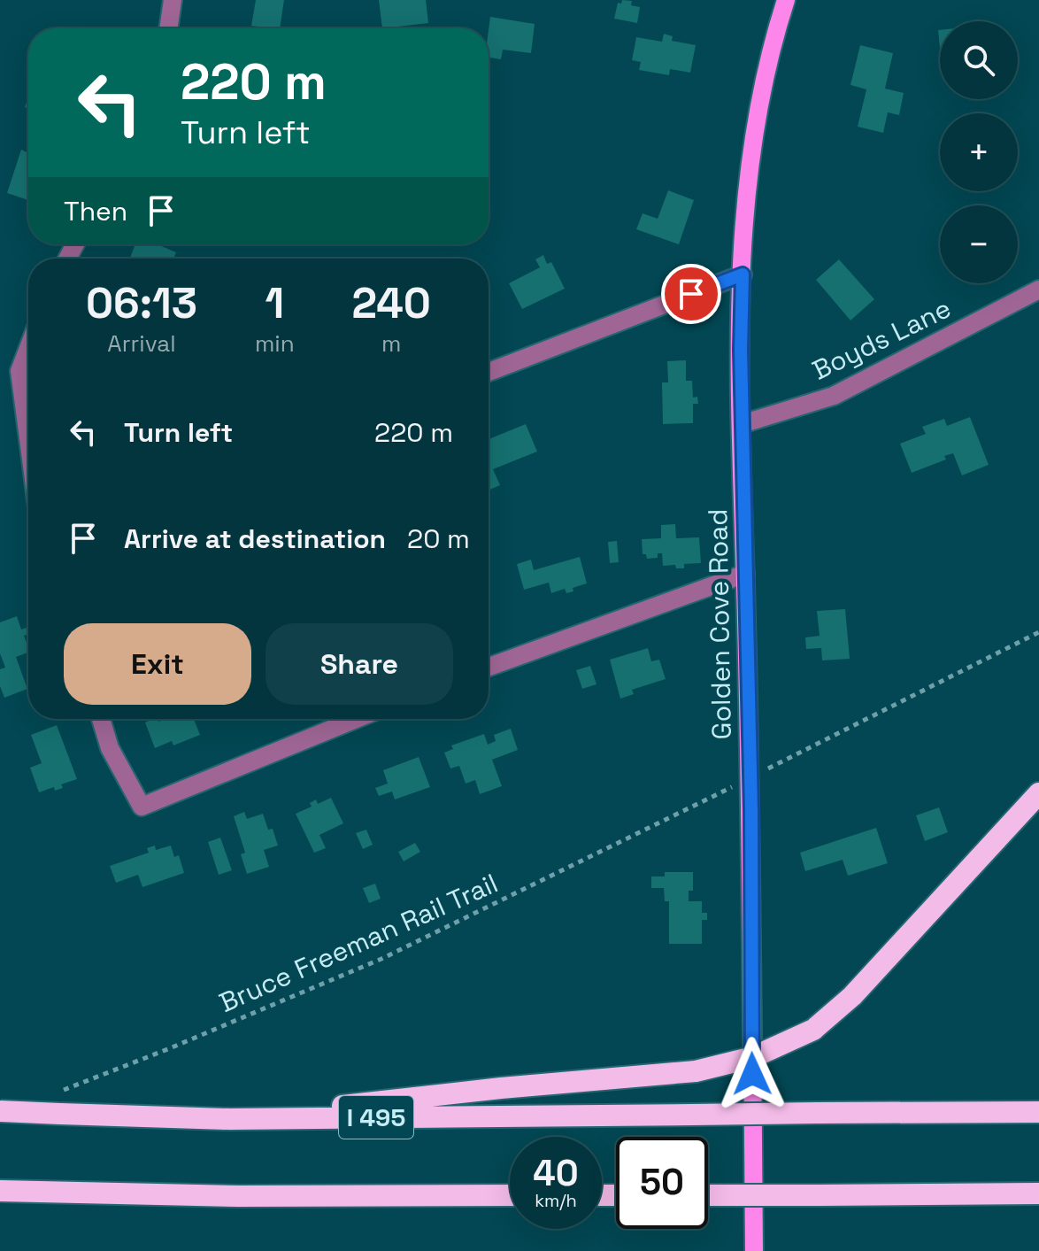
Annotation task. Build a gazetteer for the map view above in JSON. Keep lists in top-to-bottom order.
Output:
{
  "streets": {
    "highway": ["I 495"],
    "main road": ["Golden Cove Road"],
    "street": ["Boyds Lane"],
    "path": ["Bruce Freeman Rail Trail"]
  },
  "crossings": [
    ["Boyds Lane", "Golden Cove Road"],
    ["Bruce Freeman Rail Trail", "I 495"]
  ],
  "page": {
    "map_buttons": ["+", "−"],
    "turn": ["220 m", "Turn left"],
    "then": "Then",
    "eta": [
      "06:13",
      "Arrival",
      "1",
      "min",
      "240",
      "m"
    ],
    "list": [
      {
        "name": "Turn left",
        "value": "220 m"
      },
      {
        "name": "Arrive at destination",
        "value": "20 m"
      }
    ],
    "buttons": ["Exit", "Share"],
    "speed": "40 km/h",
    "limit": "50"
  }
}
